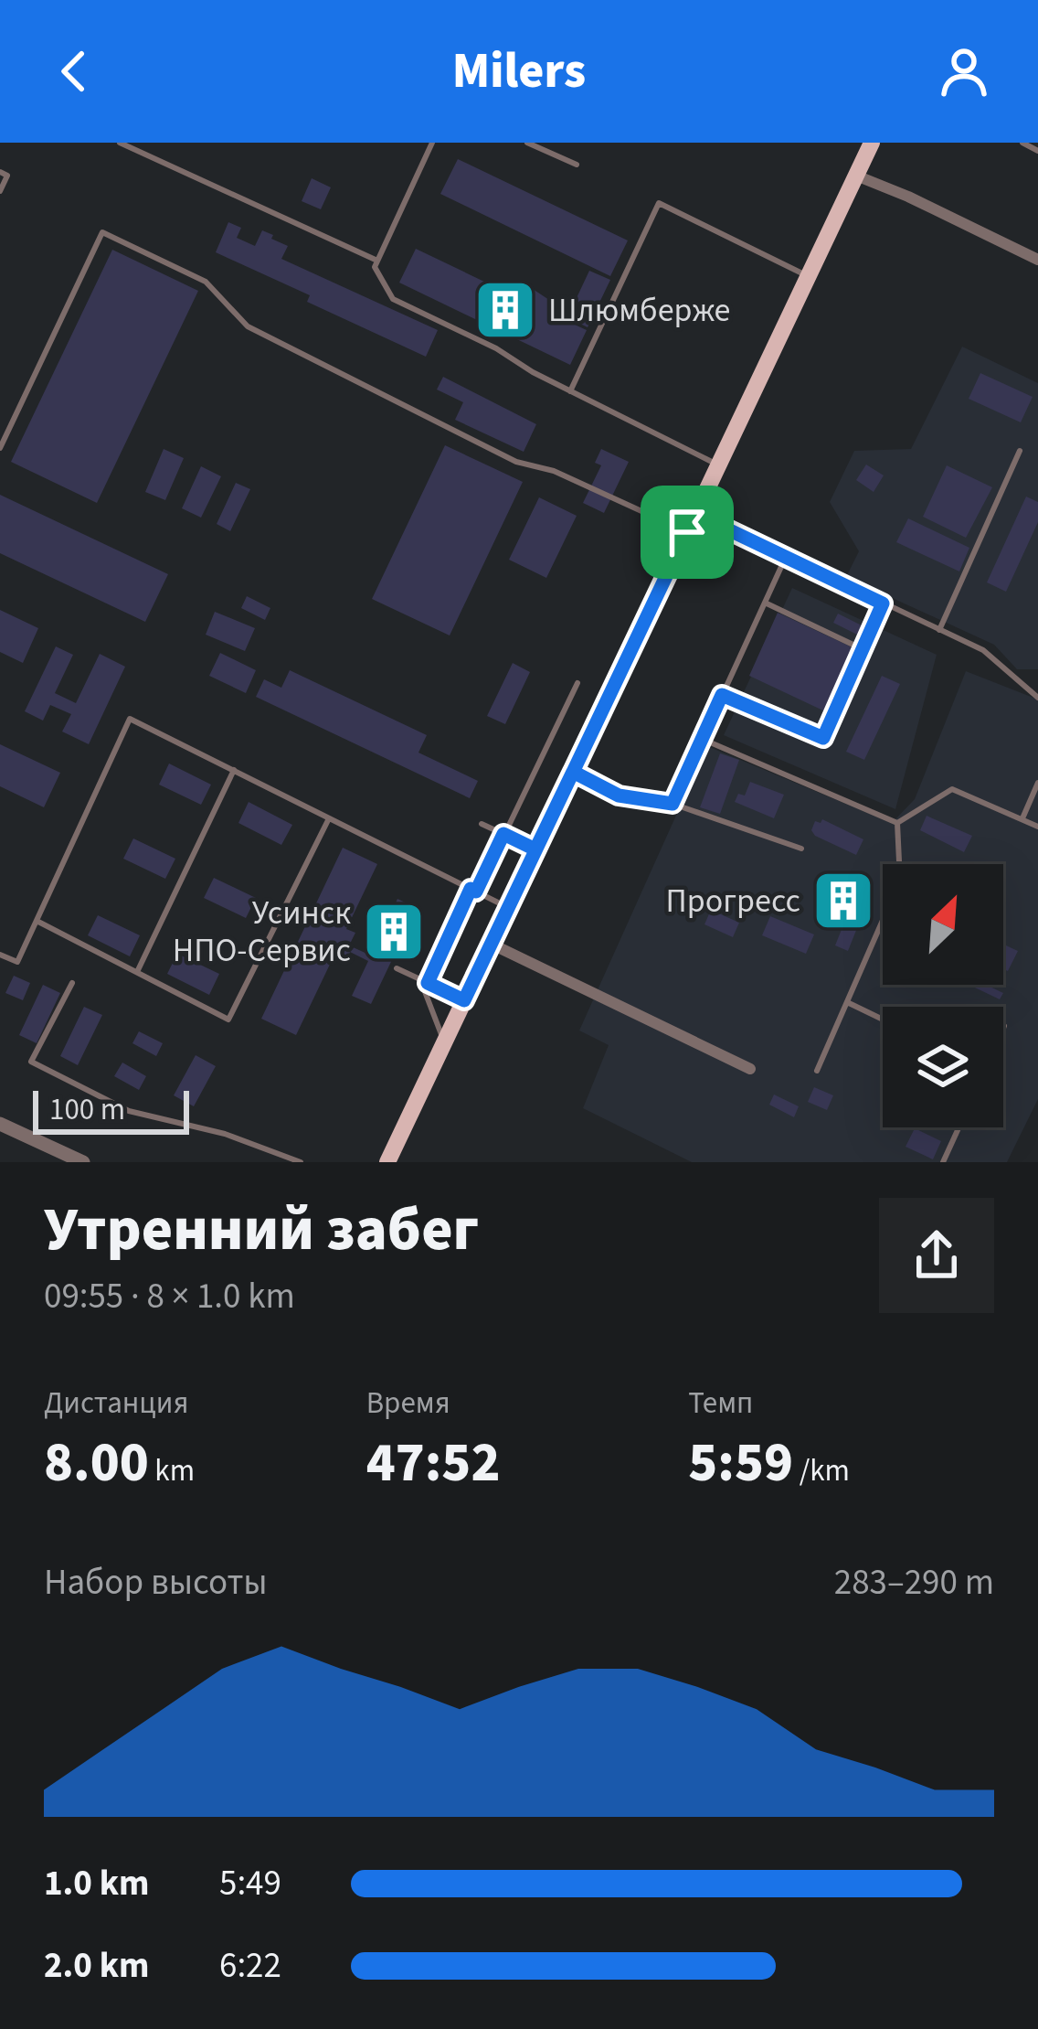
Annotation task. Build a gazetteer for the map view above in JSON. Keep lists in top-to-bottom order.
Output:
{
  "places": {
    "building": ["Шлюмберже", "Прогресс", "Усинск НПО-Сервис"]
  },
  "scale_bar": "100 m",
  "north": "top right",
  "page": {
    "header": "Milers",
    "scale": "100 m",
    "heading": ["Утренний забег", "09:55 · 8 × 1.0 km"],
    "stats": [
      ["Дистанция", "8.00 km"],
      ["Время", "47:52"],
      ["Темп", "5:59 /km"]
    ],
    "chart": ["Набор высоты", "283–290 m"],
    "list": [
      {
        "name": "1.0 km",
        "note": "5:49"
      },
      {
        "name": "2.0 km",
        "note": "6:22"
      }
    ]
  }
}
